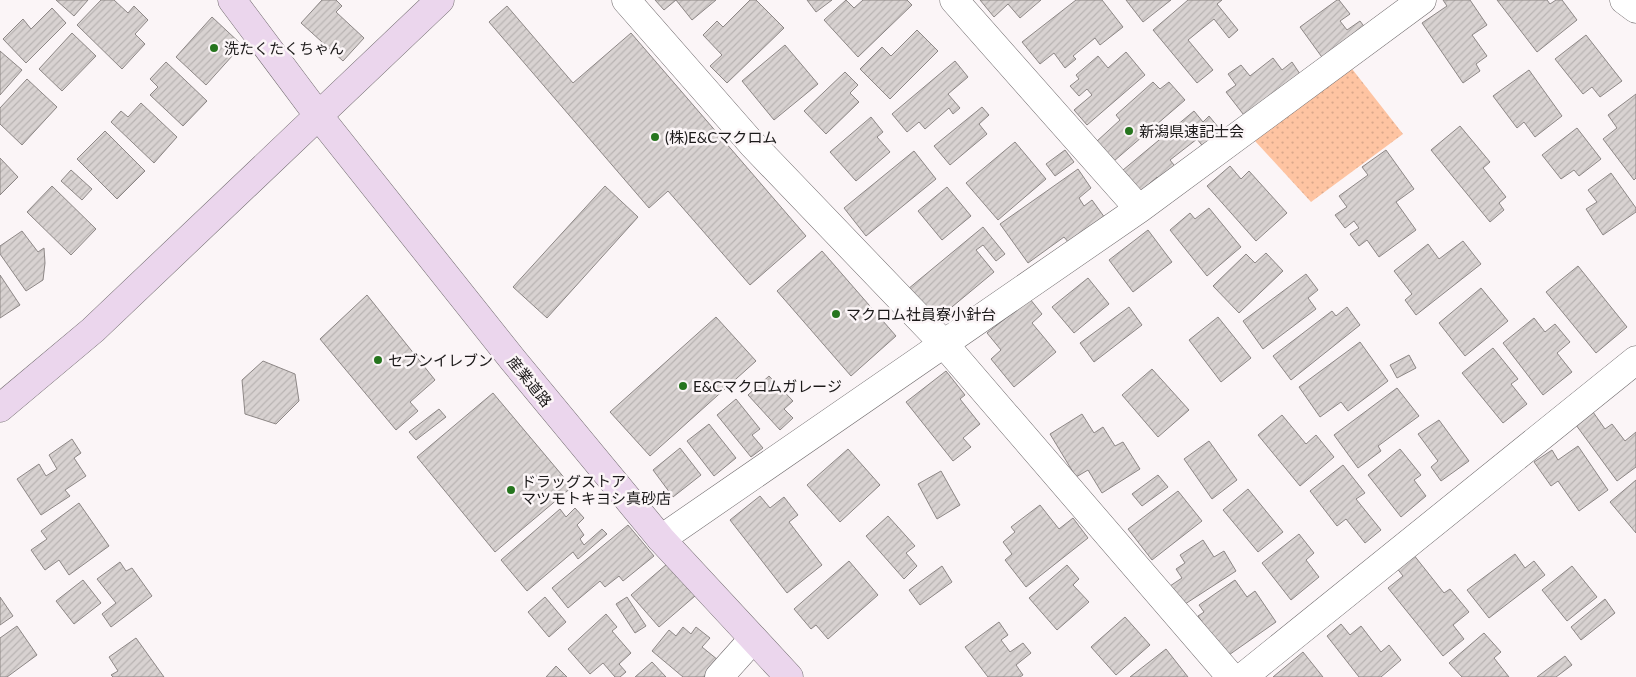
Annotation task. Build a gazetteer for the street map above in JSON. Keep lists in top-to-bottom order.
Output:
{
  "streets": {
    "street": ["産業道路"]
  },
  "places": [
    "洗たくたくちゃん",
    "新潟県速記士会",
    "(株)E&Cマクロム",
    "マクロム社員寮小針台",
    "セブンイレブン",
    "E&Cマクロムガレージ",
    "ドラッグストア マツモトキヨシ真砂店"
  ]
}
